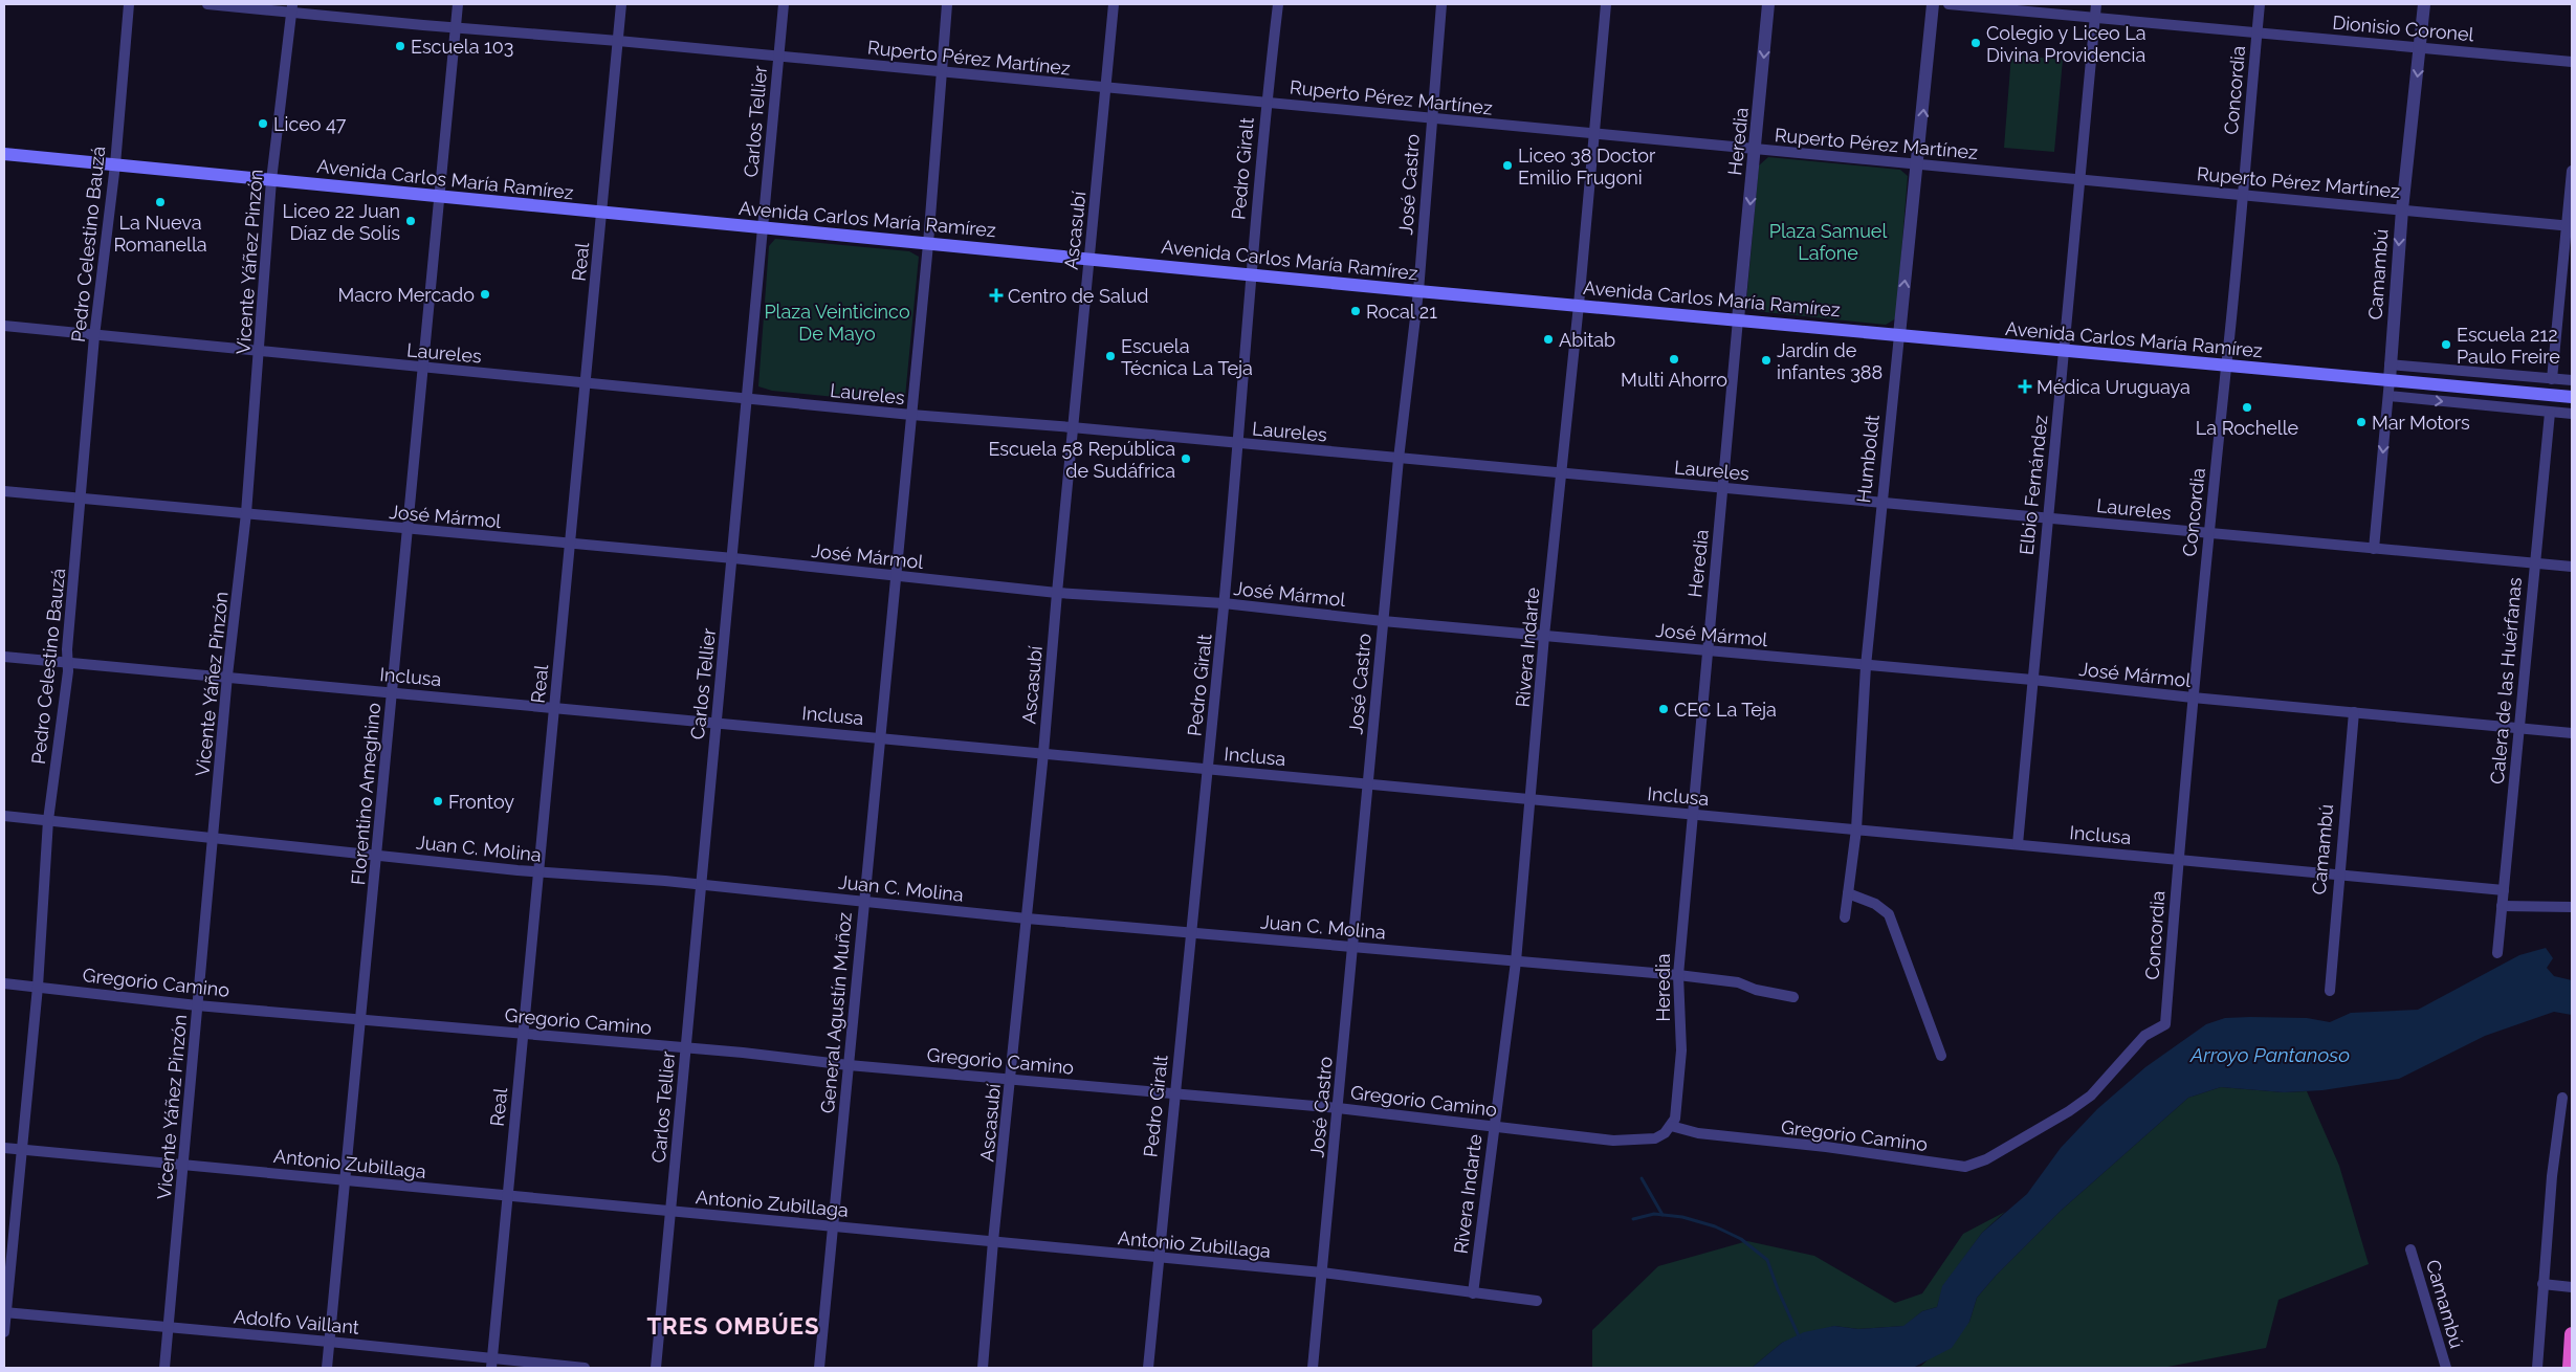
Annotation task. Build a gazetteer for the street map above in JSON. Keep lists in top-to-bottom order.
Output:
{
  "streets": {
    "main road": ["Avenida Carlos María Ramírez"],
    "street": [
      "Dionisio Coronel",
      "Ruperto Pérez Martínez",
      "Concordia",
      "Carlos Tellier",
      "Heredia",
      "Pedro Giralt",
      "José Castro",
      "Ascasubí",
      "Pedro Celestino Bauzá",
      "Vicente Yáñez Pinzón",
      "Real",
      "Camambú",
      "Laureles",
      "Humboldt",
      "Elbio Fernández",
      "José Mármol",
      "Rivera Indarte",
      "Inclusa",
      "Calera de las Huérfanas",
      "Florentino Ameghino",
      "Juan C. Molina",
      "Gregorio Camino",
      "General Agustín Muñoz",
      "Antonio Zubillaga",
      "Adolfo Vaillant"
    ]
  },
  "crossings": [
    ["Dionisio Coronel", "Concordia"],
    ["Dionisio Coronel", "Camambú"],
    ["Dionisio Coronel", "Elbio Fernández"],
    ["Ruperto Pérez Martínez", "Concordia"],
    ["Ruperto Pérez Martínez", "Carlos Tellier"],
    ["Ruperto Pérez Martínez", "Heredia"],
    ["Ruperto Pérez Martínez", "Pedro Giralt"],
    ["Ruperto Pérez Martínez", "José Castro"],
    ["Ruperto Pérez Martínez", "Ascasubí"],
    ["Ruperto Pérez Martínez", "Vicente Yáñez Pinzón"],
    ["Ruperto Pérez Martínez", "Real"],
    ["Ruperto Pérez Martínez", "Camambú"],
    ["Ruperto Pérez Martínez", "Humboldt"],
    ["Ruperto Pérez Martínez", "Elbio Fernández"],
    ["Ruperto Pérez Martínez", "Rivera Indarte"],
    ["Ruperto Pérez Martínez", "Florentino Ameghino"],
    ["Ruperto Pérez Martínez", "General Agustín Muñoz"],
    ["Concordia", "Avenida Carlos María Ramírez"],
    ["Concordia", "Laureles"],
    ["Concordia", "José Mármol"],
    ["Concordia", "Inclusa"],
    ["Concordia", "Gregorio Camino"],
    ["Carlos Tellier", "Avenida Carlos María Ramírez"],
    ["Carlos Tellier", "Laureles"],
    ["Carlos Tellier", "José Mármol"],
    ["Carlos Tellier", "Inclusa"],
    ["Carlos Tellier", "Juan C. Molina"],
    ["Carlos Tellier", "Gregorio Camino"],
    ["Carlos Tellier", "Antonio Zubillaga"],
    ["Heredia", "Avenida Carlos María Ramírez"],
    ["Heredia", "Laureles"],
    ["Heredia", "José Mármol"],
    ["Heredia", "Inclusa"],
    ["Heredia", "Juan C. Molina"],
    ["Heredia", "Gregorio Camino"],
    ["Pedro Giralt", "Avenida Carlos María Ramírez"],
    ["Pedro Giralt", "Laureles"],
    ["Pedro Giralt", "José Mármol"],
    ["Pedro Giralt", "Inclusa"],
    ["Pedro Giralt", "Juan C. Molina"],
    ["Pedro Giralt", "Gregorio Camino"],
    ["Pedro Giralt", "Antonio Zubillaga"],
    ["Avenida Carlos María Ramírez", "José Castro"],
    ["Avenida Carlos María Ramírez", "Ascasubí"],
    ["Avenida Carlos María Ramírez", "Pedro Celestino Bauzá"],
    ["Avenida Carlos María Ramírez", "Vicente Yáñez Pinzón"],
    ["Avenida Carlos María Ramírez", "Real"],
    ["Avenida Carlos María Ramírez", "Camambú"],
    ["Avenida Carlos María Ramírez", "Humboldt"],
    ["Avenida Carlos María Ramírez", "Elbio Fernández"],
    ["Avenida Carlos María Ramírez", "Rivera Indarte"],
    ["Avenida Carlos María Ramírez", "Florentino Ameghino"],
    ["Avenida Carlos María Ramírez", "General Agustín Muñoz"],
    ["José Castro", "Laureles"],
    ["José Castro", "José Mármol"],
    ["José Castro", "Inclusa"],
    ["José Castro", "Juan C. Molina"],
    ["José Castro", "Gregorio Camino"],
    ["José Castro", "Antonio Zubillaga"],
    ["Ascasubí", "Laureles"],
    ["Ascasubí", "José Mármol"],
    ["Ascasubí", "Inclusa"],
    ["Ascasubí", "Juan C. Molina"],
    ["Ascasubí", "Gregorio Camino"],
    ["Ascasubí", "Antonio Zubillaga"],
    ["Pedro Celestino Bauzá", "Laureles"],
    ["Pedro Celestino Bauzá", "José Mármol"],
    ["Pedro Celestino Bauzá", "Inclusa"],
    ["Pedro Celestino Bauzá", "Juan C. Molina"],
    ["Pedro Celestino Bauzá", "Gregorio Camino"],
    ["Pedro Celestino Bauzá", "Antonio Zubillaga"],
    ["Pedro Celestino Bauzá", "Adolfo Vaillant"],
    ["Vicente Yáñez Pinzón", "Laureles"],
    ["Vicente Yáñez Pinzón", "José Mármol"],
    ["Vicente Yáñez Pinzón", "Inclusa"],
    ["Vicente Yáñez Pinzón", "Juan C. Molina"],
    ["Vicente Yáñez Pinzón", "Gregorio Camino"],
    ["Vicente Yáñez Pinzón", "Antonio Zubillaga"],
    ["Vicente Yáñez Pinzón", "Adolfo Vaillant"],
    ["Real", "Laureles"],
    ["Real", "José Mármol"],
    ["Real", "Inclusa"],
    ["Real", "Juan C. Molina"],
    ["Real", "Gregorio Camino"],
    ["Real", "Antonio Zubillaga"],
    ["Real", "Adolfo Vaillant"],
    ["Camambú", "Laureles"],
    ["Camambú", "José Mármol"],
    ["Camambú", "Inclusa"],
    ["Laureles", "Humboldt"],
    ["Laureles", "Elbio Fernández"],
    ["Laureles", "Rivera Indarte"],
    ["Laureles", "Calera de las Huérfanas"],
    ["Laureles", "Florentino Ameghino"],
    ["Laureles", "General Agustín Muñoz"],
    ["Humboldt", "José Mármol"],
    ["Humboldt", "Inclusa"],
    ["Elbio Fernández", "José Mármol"],
    ["Elbio Fernández", "Inclusa"],
    ["José Mármol", "Rivera Indarte"],
    ["José Mármol", "Calera de las Huérfanas"],
    ["José Mármol", "Florentino Ameghino"],
    ["José Mármol", "General Agustín Muñoz"],
    ["Rivera Indarte", "Inclusa"],
    ["Rivera Indarte", "Juan C. Molina"],
    ["Rivera Indarte", "Gregorio Camino"],
    ["Rivera Indarte", "Antonio Zubillaga"],
    ["Inclusa", "Calera de las Huérfanas"],
    ["Inclusa", "Florentino Ameghino"],
    ["Inclusa", "General Agustín Muñoz"],
    ["Florentino Ameghino", "Juan C. Molina"],
    ["Florentino Ameghino", "Gregorio Camino"],
    ["Florentino Ameghino", "Antonio Zubillaga"],
    ["Florentino Ameghino", "Adolfo Vaillant"],
    ["Juan C. Molina", "General Agustín Muñoz"],
    ["Gregorio Camino", "General Agustín Muñoz"],
    ["General Agustín Muñoz", "Antonio Zubillaga"]
  ],
  "one_way": ["Camambú", "Humboldt"],
  "districts": ["TRES OMBÚES"],
  "water": ["Arroyo Pantanoso"],
  "parks": ["Plaza Samuel Lafone", "Plaza Veinticinco De Mayo"],
  "places": {
    "other": [
      "Colegio y Liceo La Divina Providencia",
      "Escuela 103",
      "Liceo 47",
      "Liceo 38 Doctor Emilio Frugoni",
      "La Nueva Romanella",
      "Liceo 22 Juan Díaz de Solís",
      "Macro Mercado",
      "Rocal 21",
      "Abitab",
      "Escuela 212 Paulo Freire",
      "Escuela Técnica La Teja",
      "Multi Ahorro",
      "Jardín de infantes 388",
      "La Rochelle",
      "Mar Motors",
      "Escuela 58 República de Sudáfrica",
      "CEC La Teja",
      "Frontoy"
    ],
    "health": ["Centro de Salud", "Médica Uruguaya"]
  }
}
